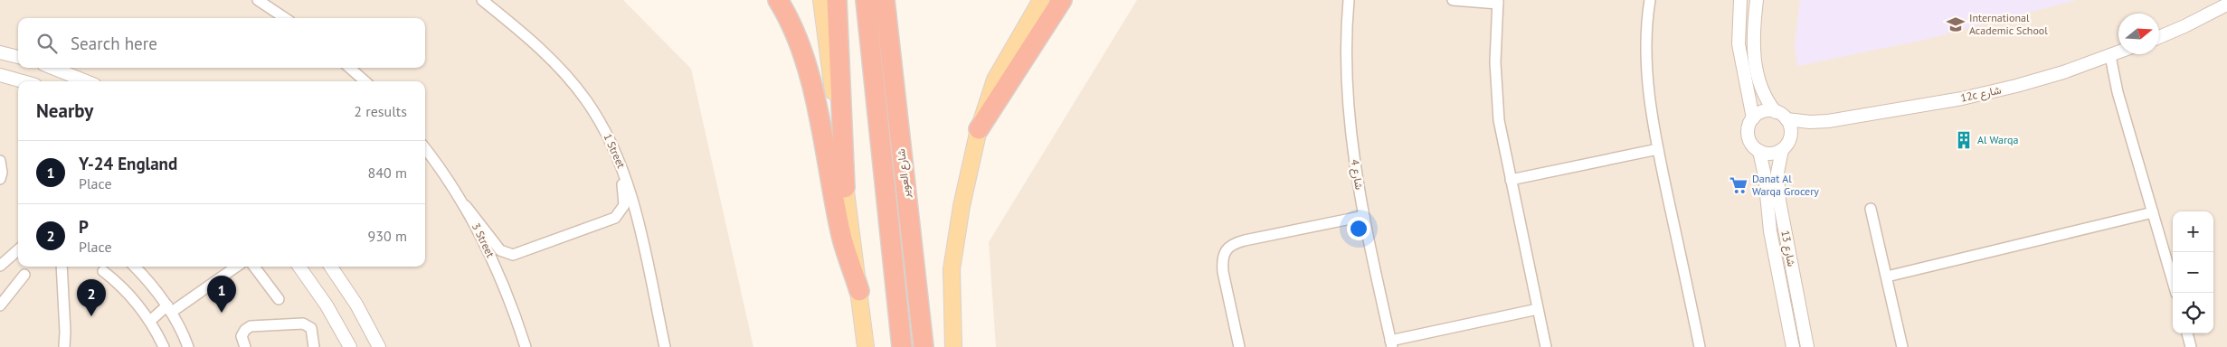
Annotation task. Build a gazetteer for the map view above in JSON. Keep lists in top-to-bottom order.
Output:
{
  "streets": {
    "highway": ["شارع العوير"],
    "street": [
      "12c شارع",
      "1 Street",
      "شارع 4",
      "3 Street",
      "شارع 13"
    ]
  },
  "crossings": [
    ["12c شارع", "شارع 13"]
  ],
  "places": {
    "school or university": ["International Academic School"],
    "building": ["Al Warqa"],
    "supermarket": ["Danat Al Warqa Grocery"]
  },
  "north": "right",
  "page": {
    "search": "Search here",
    "heading": ["Nearby", "2 results"],
    "list": [
      {
        "mark": "1",
        "name": "Y-24 England",
        "note": "Place",
        "value": "840 m"
      },
      {
        "mark": "2",
        "name": "P",
        "note": "Place",
        "value": "930 m"
      }
    ],
    "map_buttons": ["+", "−"],
    "pins": ["1", "2"]
  }
}
